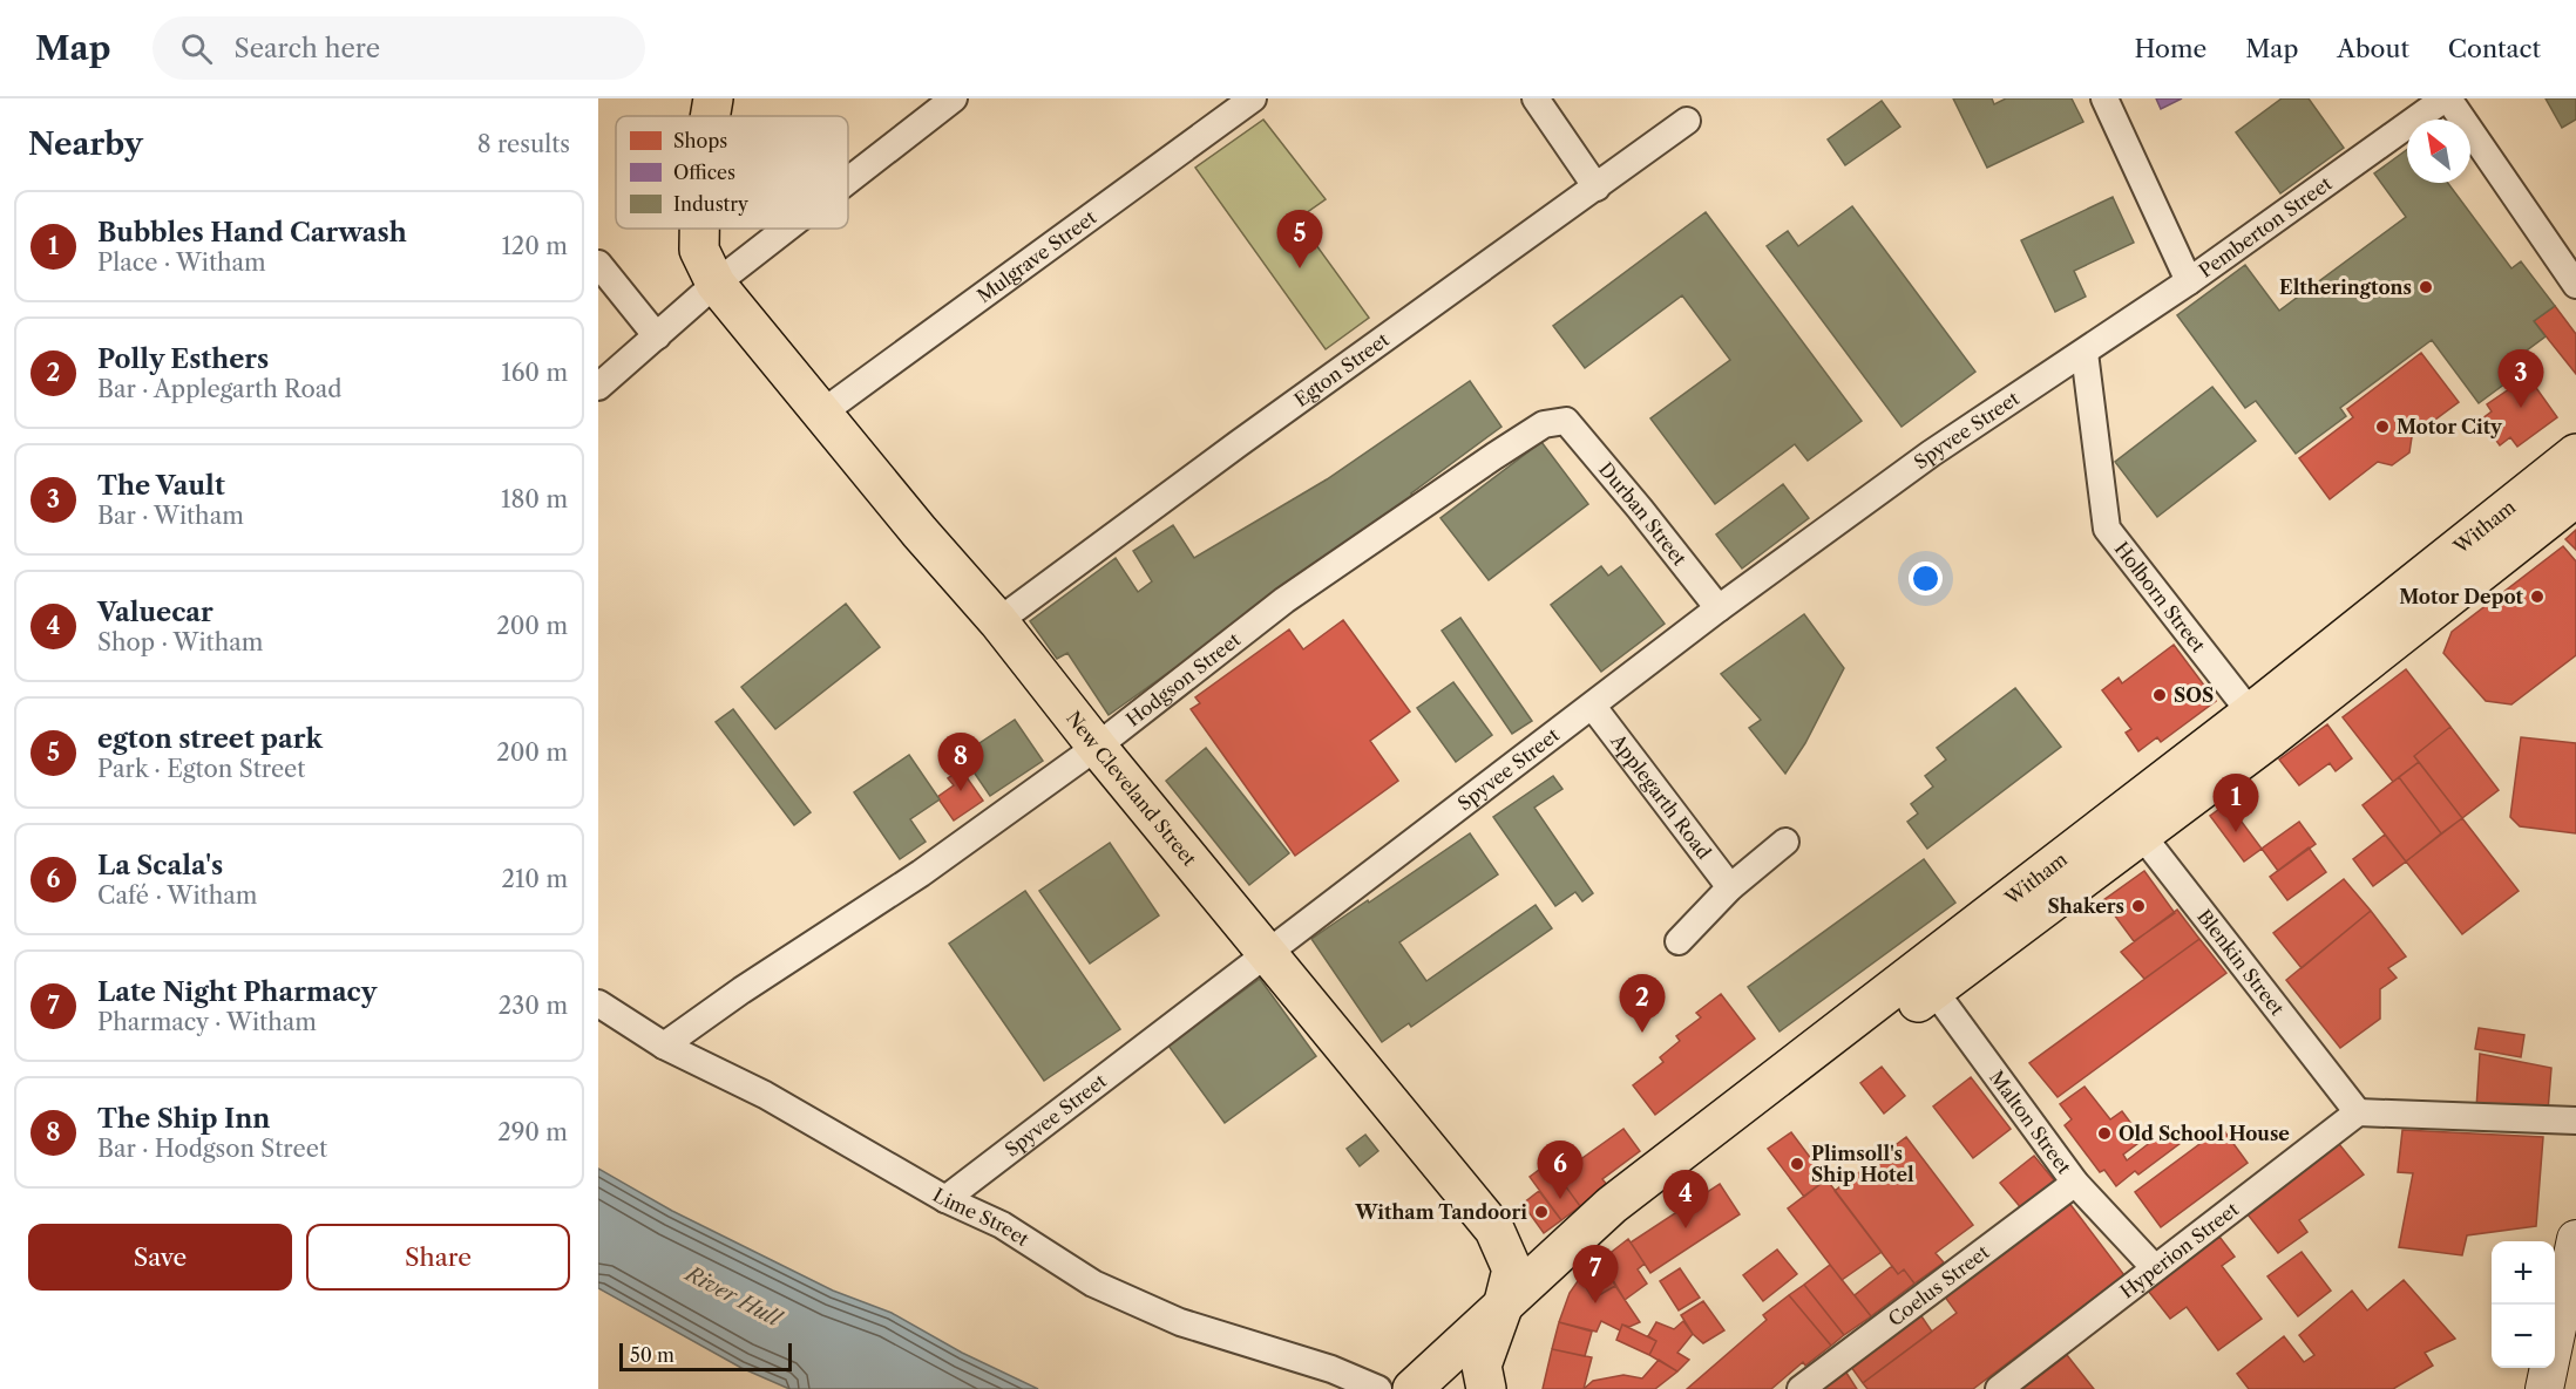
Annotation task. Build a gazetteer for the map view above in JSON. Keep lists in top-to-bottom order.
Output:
{
  "streets": {
    "main road": ["Witham", "New Cleveland Street"],
    "street": [
      "Pemberton Street",
      "Mulgrave Street",
      "Egton Street",
      "Spyvee Street",
      "Durban Street",
      "Holborn Street",
      "Hodgson Street",
      "Applegarth Road",
      "Blenkin Street",
      "Malton Street",
      "Lime Street",
      "Hyperion Street",
      "Coelus Street"
    ]
  },
  "crossings": [
    ["Pemberton Street", "Spyvee Street"],
    ["Pemberton Street", "Holborn Street"],
    ["Mulgrave Street", "New Cleveland Street"],
    ["Egton Street", "New Cleveland Street"],
    ["Spyvee Street", "Durban Street"],
    ["Spyvee Street", "Holborn Street"],
    ["Spyvee Street", "New Cleveland Street"],
    ["Spyvee Street", "Applegarth Road"],
    ["Spyvee Street", "Lime Street"],
    ["Durban Street", "Hodgson Street"],
    ["Witham", "Holborn Street"],
    ["Witham", "New Cleveland Street"],
    ["Witham", "Blenkin Street"],
    ["Witham", "Malton Street"],
    ["Hodgson Street", "New Cleveland Street"],
    ["Hodgson Street", "Lime Street"],
    ["Blenkin Street", "Hyperion Street"],
    ["Malton Street", "Hyperion Street"],
    ["Malton Street", "Coelus Street"]
  ],
  "water": ["River Hull"],
  "places": [
    "Eltheringtons",
    "Motor City",
    "Motor Depot",
    "SOS",
    "Shakers",
    "Old School House",
    "Plimsoll's Ship Hotel",
    "Witham Tandoori"
  ],
  "legend": ["Shops", "Offices", "Industry"],
  "scale_bar": "50 m",
  "north": "top left",
  "page": {
    "header": "Map",
    "search": "Search here",
    "nav": [
      "Home",
      "Map",
      "About",
      "Contact"
    ],
    "heading": ["Nearby", "8 results"],
    "list": [
      {
        "mark": "1",
        "name": "Bubbles Hand Carwash",
        "note": "Place · Witham",
        "value": "120 m"
      },
      {
        "mark": "2",
        "name": "Polly Esthers",
        "note": "Bar · Applegarth Road",
        "value": "160 m"
      },
      {
        "mark": "3",
        "name": "The Vault",
        "note": "Bar · Witham",
        "value": "180 m"
      },
      {
        "mark": "4",
        "name": "Valuecar",
        "note": "Shop · Witham",
        "value": "200 m"
      },
      {
        "mark": "5",
        "name": "egton street park",
        "note": "Park · Egton Street",
        "value": "200 m"
      },
      {
        "mark": "6",
        "name": "La Scala's",
        "note": "Café · Witham",
        "value": "210 m"
      },
      {
        "mark": "7",
        "name": "Late Night Pharmacy",
        "note": "Pharmacy · Witham",
        "value": "230 m"
      },
      {
        "mark": "8",
        "name": "The Ship Inn",
        "note": "Bar · Hodgson Street",
        "value": "290 m"
      }
    ],
    "pins": [
      "5",
      "3",
      "8",
      "1",
      "2",
      "6",
      "4",
      "7"
    ],
    "buttons": ["Save", "Share"],
    "map_buttons": ["+", "−"],
    "scale": "50 m"
  }
}
